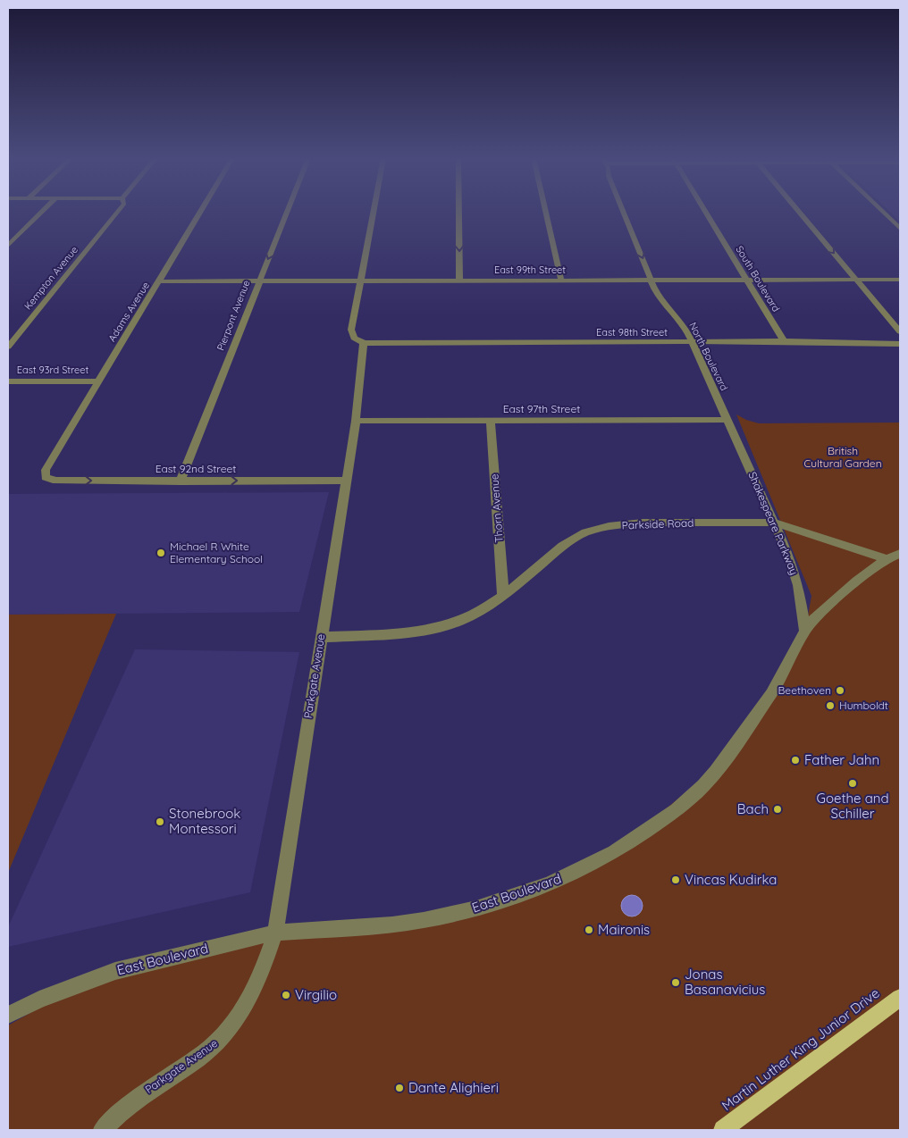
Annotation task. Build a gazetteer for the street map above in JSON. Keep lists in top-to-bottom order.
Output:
{
  "streets": {
    "main road": ["Martin Luther King Junior Drive"],
    "street": [
      "East 99th Street",
      "Kempton Avenue",
      "South Boulevard",
      "Adams Avenue",
      "Pierpont Avenue",
      "East 98th Street",
      "North Boulevard",
      "East 93rd Street",
      "East 97th Street",
      "East 92nd Street",
      "Thorn Avenue",
      "Shakespeare Parkway",
      "Parkside Road",
      "Parkgate Avenue",
      "East Boulevard"
    ]
  },
  "crossings": [
    ["East 99th Street", "South Boulevard"],
    ["East 99th Street", "Adams Avenue"],
    ["East 99th Street", "Pierpont Avenue"],
    ["East 99th Street", "North Boulevard"],
    ["South Boulevard", "East 98th Street"],
    ["Adams Avenue", "East 93rd Street"],
    ["Adams Avenue", "East 92nd Street"],
    ["Pierpont Avenue", "East 92nd Street"],
    ["East 98th Street", "North Boulevard"],
    ["East 98th Street", "Parkgate Avenue"],
    ["North Boulevard", "East 97th Street"],
    ["North Boulevard", "Shakespeare Parkway"],
    ["East 97th Street", "Thorn Avenue"],
    ["East 97th Street", "Shakespeare Parkway"],
    ["East 97th Street", "Parkgate Avenue"],
    ["East 92nd Street", "Parkgate Avenue"],
    ["Thorn Avenue", "Parkside Road"],
    ["Shakespeare Parkway", "Parkside Road"],
    ["Shakespeare Parkway", "East Boulevard"],
    ["Parkside Road", "Parkgate Avenue"],
    ["Parkside Road", "East Boulevard"],
    ["Parkgate Avenue", "East Boulevard"]
  ],
  "one_way": ["East 92nd Street"],
  "parks": ["British Cultural Garden"],
  "places": [
    "Michael R White Elementary School",
    "Beethoven",
    "Humboldt",
    "Father Jahn",
    "Goethe and Schiller",
    "Bach",
    "Stonebrook Montessori",
    "Vincas Kudirka",
    "Maironis",
    "Jonas Basanavicius",
    "Virgilio",
    "Dante Alighieri"
  ]
}
